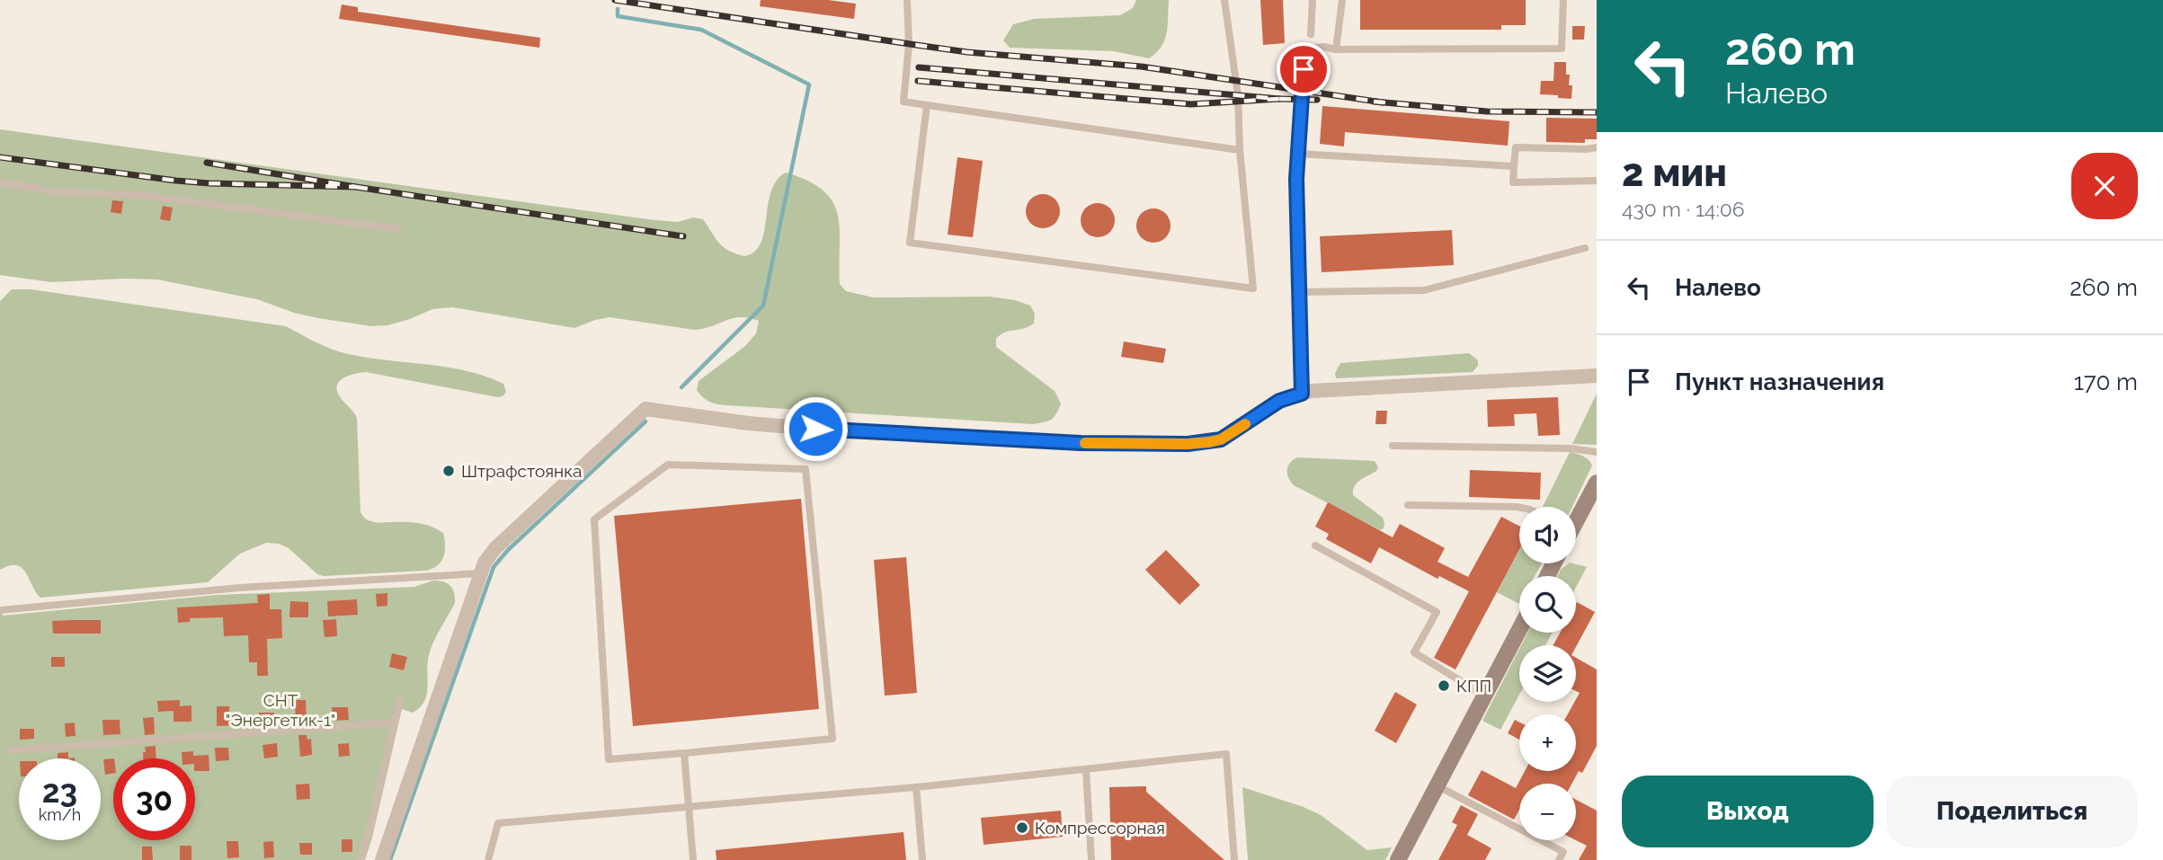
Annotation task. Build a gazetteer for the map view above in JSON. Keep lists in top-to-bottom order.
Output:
{
  "parks": ["СНТ \"Энергетик-1\""],
  "places": ["Штрафстоянка", "КПП", "Компрессорная"],
  "page": {
    "turn": ["260 m", "Налево"],
    "heading": ["2 мин", "430 m · 14:06"],
    "list": [
      {
        "name": "Налево",
        "value": "260 m"
      },
      {
        "name": "Пункт назначения",
        "value": "170 m"
      }
    ],
    "map_buttons": ["+", "−"],
    "speed": "23 km/h",
    "limit": "30",
    "buttons": ["Выход", "Поделиться"]
  }
}
